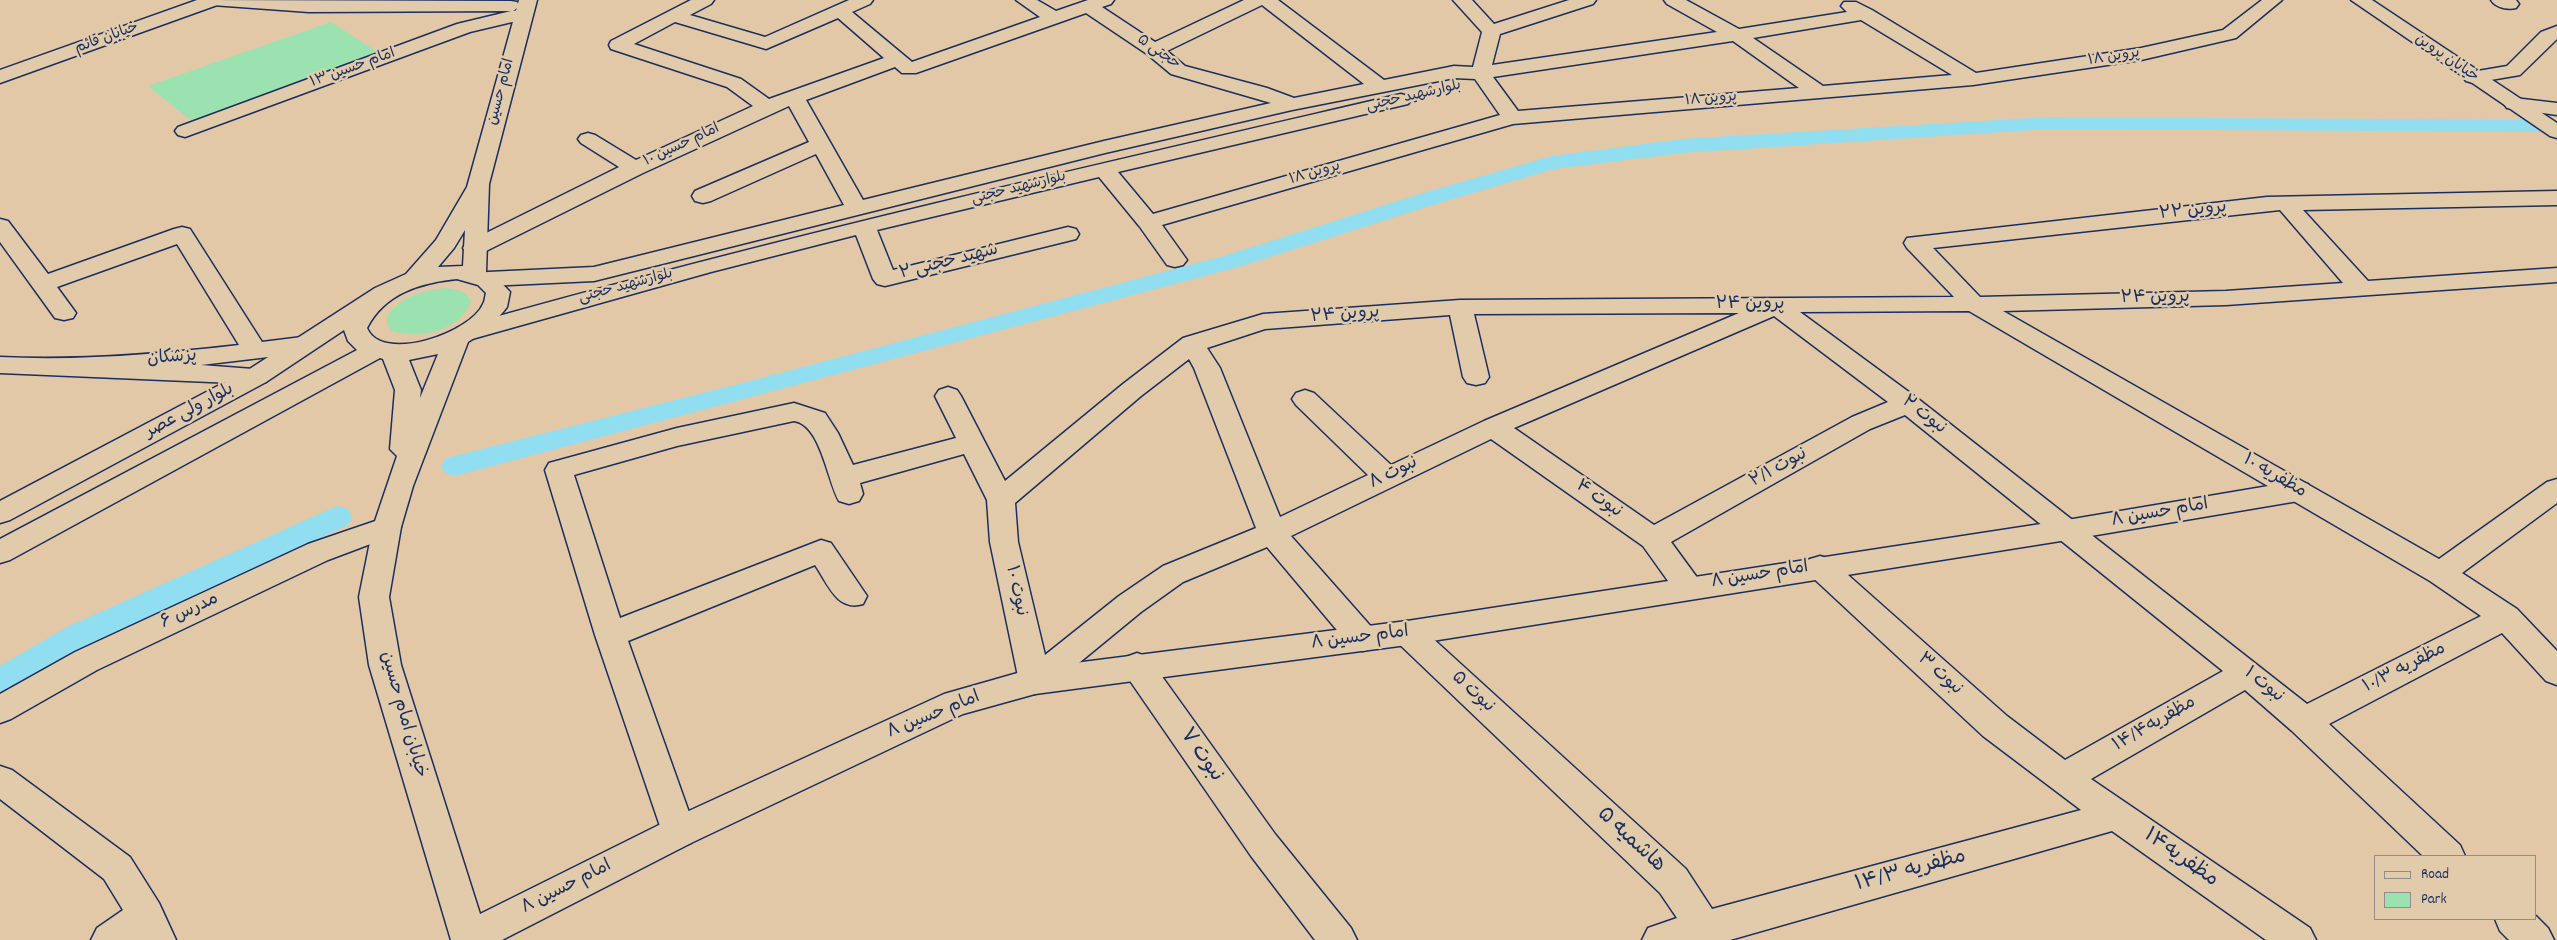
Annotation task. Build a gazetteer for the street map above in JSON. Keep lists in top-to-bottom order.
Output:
{
  "streets": {
    "street": [
      "خیابان قائم",
      "حجتی ۵",
      "پروین ۱۸",
      "خیابان پروین",
      "امام حسین ۱۳",
      "امام حسین",
      "بلوارشهید حجتی",
      "۱۰ امام حسین",
      "پروین ۲۲",
      "شهید حجتی ۲",
      "پروین ۲۴",
      "پزشکان",
      "بلوار ولی عصر",
      "نبوت ۲",
      "نبوت ۲/۱",
      "نبوت ۸",
      "مظفریه ۱۰",
      "نبوت ۴",
      "امام حسین ۸",
      "نبوت ۱۰",
      "مدرس ۶",
      "مظفریه ۱۰/۳",
      "نبوت ۳",
      "نبوت ۱",
      "نبوت ۵",
      "خیابان امام حسین",
      "مظفریه۱۴/۴",
      "نبوت ۷",
      "هاشمیه ۵",
      "مظفریه۱۴",
      "مظفریه ۱۴/۳"
    ]
  },
  "crossings": [
    ["حجتی ۵", "بلوارشهید حجتی"],
    ["امام حسین ۱۳", "امام حسین"],
    ["امام حسین", "بلوارشهید حجتی"],
    ["امام حسین", "۱۰ امام حسین"],
    ["بلوارشهید حجتی", "شهید حجتی ۲"],
    ["بلوارشهید حجتی", "بلوار ولی عصر"],
    ["بلوارشهید حجتی", "خیابان امام حسین"],
    ["پروین ۲۲", "پروین ۲۴"],
    ["پروین ۲۲", "مظفریه ۱۰"],
    ["پروین ۲۴", "نبوت ۲"],
    ["پروین ۲۴", "نبوت ۸"],
    ["پروین ۲۴", "مظفریه ۱۰"],
    ["پروین ۲۴", "نبوت ۱۰"],
    ["پزشکان", "بلوار ولی عصر"],
    ["بلوار ولی عصر", "خیابان امام حسین"],
    ["نبوت ۲", "نبوت ۲/۱"],
    ["نبوت ۲", "نبوت ۸"],
    ["نبوت ۲", "امام حسین ۸"],
    ["نبوت ۲", "نبوت ۱"],
    ["نبوت ۲/۱", "نبوت ۴"],
    ["نبوت ۸", "نبوت ۴"],
    ["نبوت ۸", "امام حسین ۸"],
    ["نبوت ۸", "نبوت ۱۰"],
    ["مظفریه ۱۰", "امام حسین ۸"],
    ["مظفریه ۱۰", "مظفریه ۱۰/۳"],
    ["نبوت ۴", "امام حسین ۸"],
    ["امام حسین ۸", "نبوت ۱۰"],
    ["امام حسین ۸", "نبوت ۳"],
    ["امام حسین ۸", "نبوت ۱"],
    ["امام حسین ۸", "نبوت ۵"],
    ["امام حسین ۸", "خیابان امام حسین"],
    ["امام حسین ۸", "نبوت ۷"],
    ["مدرس ۶", "خیابان امام حسین"],
    ["مظفریه ۱۰/۳", "نبوت ۱"],
    ["نبوت ۳", "مظفریه۱۴/۴"],
    ["نبوت ۳", "مظفریه۱۴"],
    ["نبوت ۱", "مظفریه۱۴/۴"],
    ["نبوت ۵", "هاشمیه ۵"],
    ["مظفریه۱۴/۴", "مظفریه۱۴"],
    ["هاشمیه ۵", "مظفریه ۱۴/۳"],
    ["مظفریه۱۴", "مظفریه ۱۴/۳"]
  ],
  "legend": ["Road", "Park"]
}
